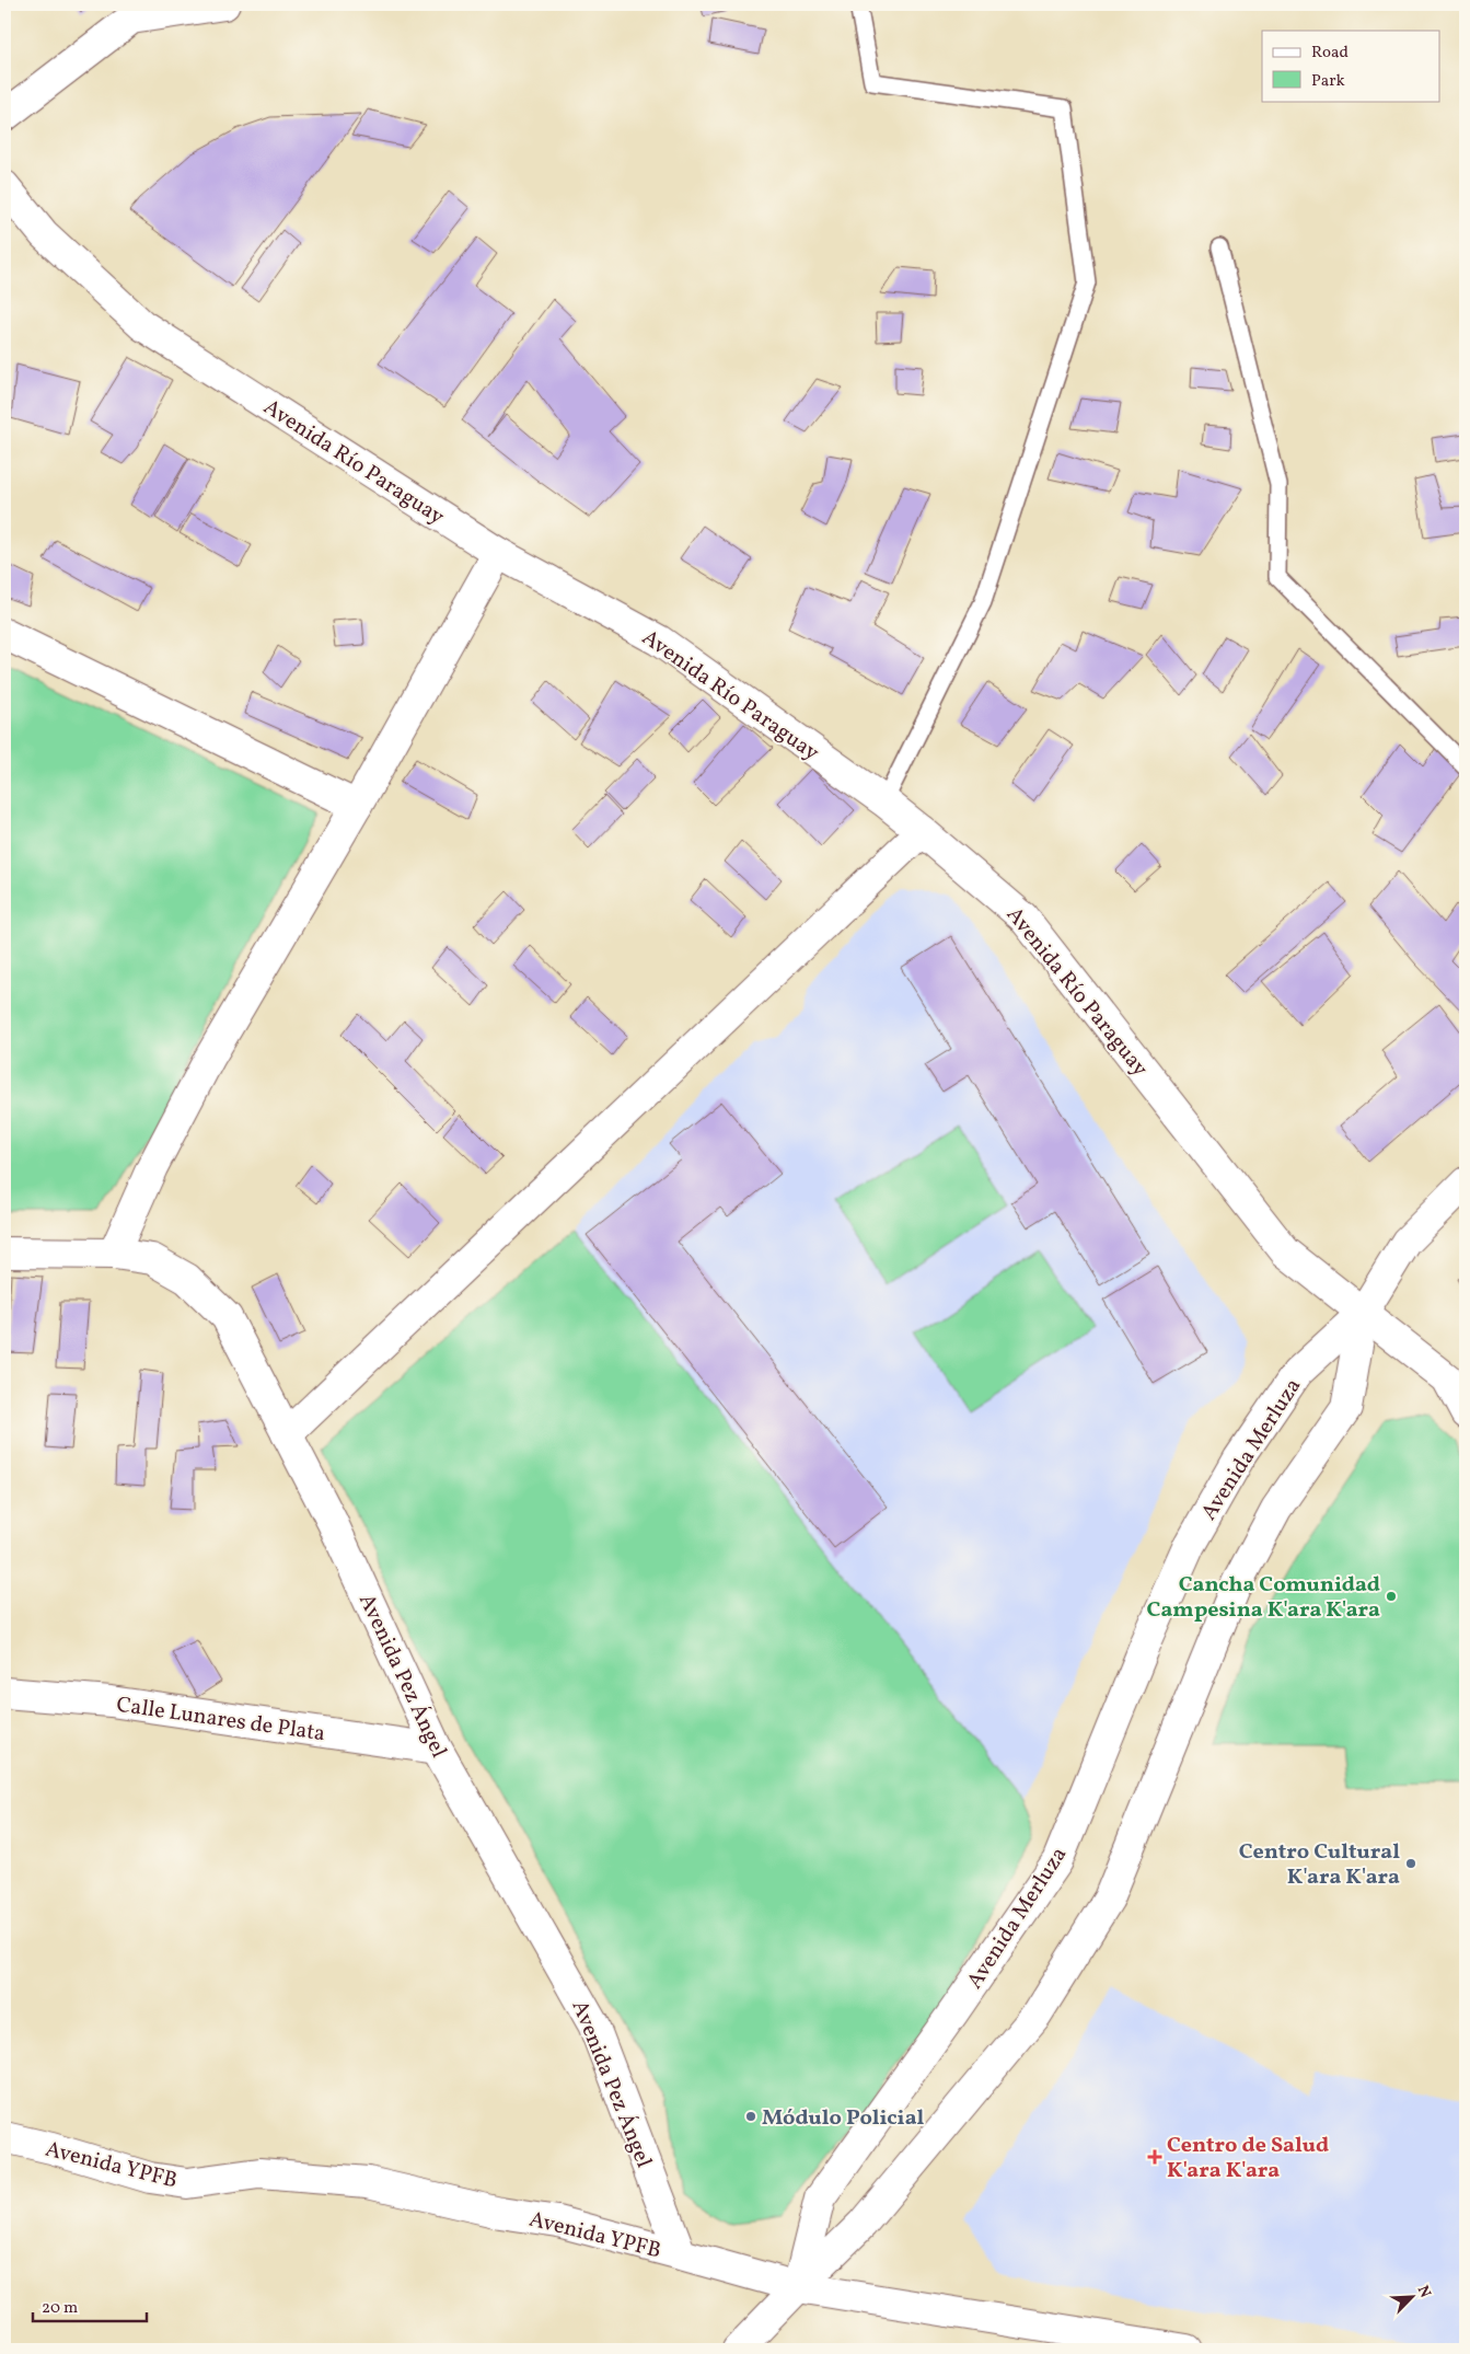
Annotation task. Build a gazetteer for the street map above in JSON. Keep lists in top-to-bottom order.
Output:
{
  "streets": {
    "street": [
      "Avenida Río Paraguay",
      "Avenida Merluza",
      "Avenida Pez Ángel",
      "Calle Lunares de Plata",
      "Avenida YPFB"
    ]
  },
  "crossings": [
    ["Avenida Río Paraguay", "Avenida Merluza"],
    ["Avenida Merluza", "Avenida YPFB"],
    ["Avenida Pez Ángel", "Calle Lunares de Plata"],
    ["Avenida Pez Ángel", "Avenida YPFB"]
  ],
  "places": {
    "other": ["Cancha Comunidad Campesina K'ara K'ara", "Centro Cultural K'ara K'ara", "Módulo Policial"],
    "health": ["Centro de Salud K'ara K'ara"]
  },
  "legend": ["Road", "Park"],
  "scale_bar": "20 m",
  "north": "top right"
}
